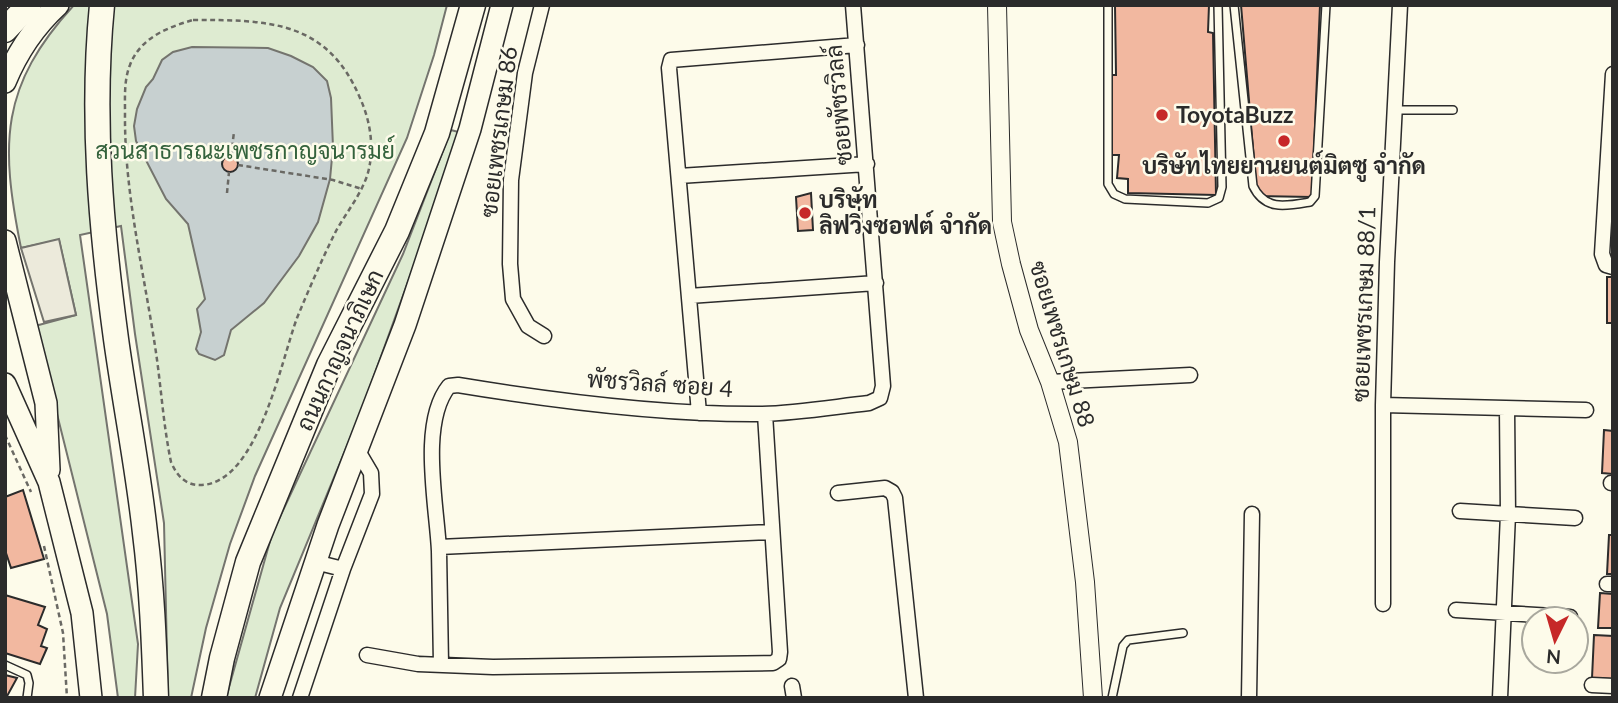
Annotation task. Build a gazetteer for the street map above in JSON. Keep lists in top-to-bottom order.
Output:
{
  "streets": {
    "highway": ["ถนนกาญจนาภิเษก"],
    "street": [
      "ซอยพัชรวิลล์",
      "ซอยเพชรเกษม 86",
      "ซอยเพชรเกษม 88/1",
      "ซอยเพชรเกษม 88",
      "พัชรวิลล์ ซอย 4"
    ]
  },
  "crossings": [
    ["ซอยพัชรวิลล์", "พัชรวิลล์ ซอย 4"]
  ],
  "parks": ["สวนสาธารณะเพชรกาญจนารมย์"],
  "places": ["ToyotaBuzz", "บริษัทไทยยานยนต์มิตซู จำกัด", "บริษัท ลิฟวิ่งซอฟต์ จำกัด"],
  "north": "bottom"
}
